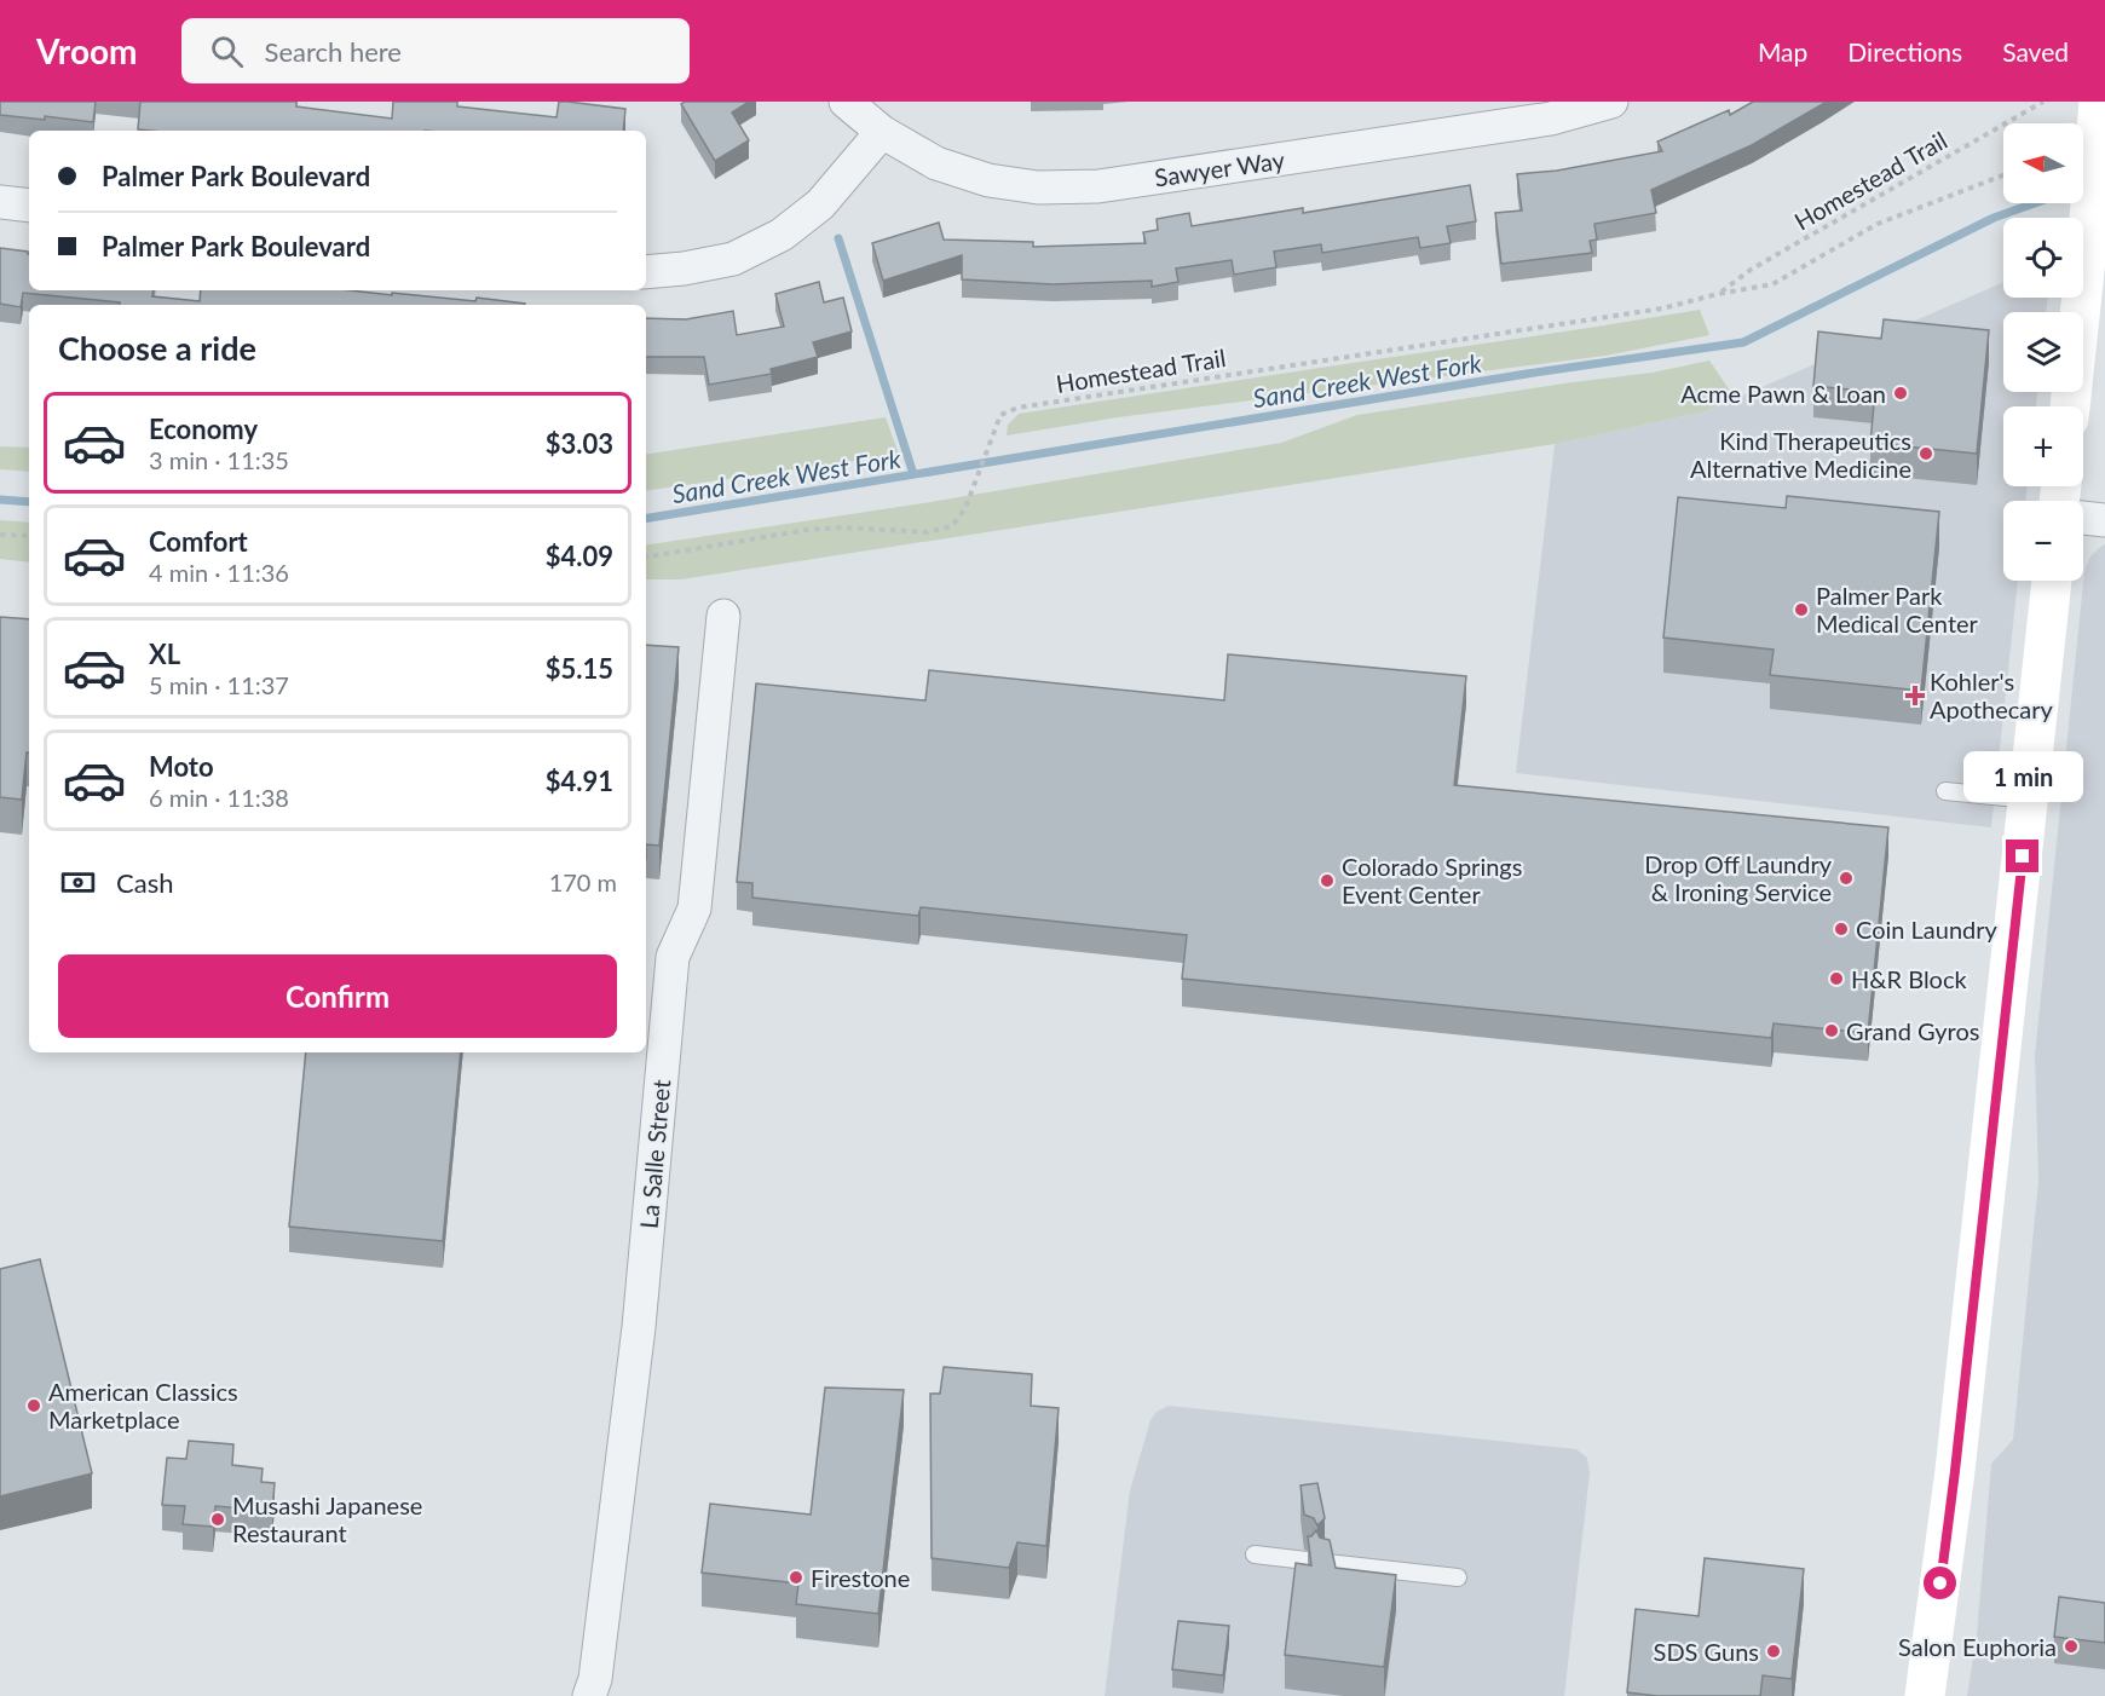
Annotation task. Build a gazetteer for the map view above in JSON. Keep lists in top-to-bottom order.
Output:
{
  "streets": {
    "street": ["Sawyer Way", "La Salle Street"],
    "path": ["Homestead Trail"]
  },
  "water": ["Sand Creek West Fork"],
  "places": {
    "other": [
      "Acme Pawn & Loan",
      "Kind Therapeutics Alternative Medicine",
      "Palmer Park Medical Center",
      "Drop Off Laundry & Ironing Service",
      "Colorado Springs Event Center",
      "Coin Laundry",
      "H&R Block",
      "Grand Gyros",
      "American Classics Marketplace",
      "Musashi Japanese Restaurant",
      "Firestone",
      "Salon Euphoria",
      "SDS Guns"
    ],
    "health": ["Kohler's Apothecary"]
  },
  "north": "left",
  "page": {
    "header": "Vroom",
    "search": "Search here",
    "nav": ["Map", "Directions", "Saved"],
    "map_buttons": ["+", "−"],
    "banner": ["Palmer Park Boulevard", "Palmer Park Boulevard"],
    "heading": "Choose a ride",
    "list": [
      {
        "name": "Economy",
        "note": "3 min · 11:35",
        "value": "$3.03"
      },
      {
        "name": "Comfort",
        "note": "4 min · 11:36",
        "value": "$4.09"
      },
      {
        "name": "XL",
        "note": "5 min · 11:37",
        "value": "$5.15"
      },
      {
        "name": "Moto",
        "note": "6 min · 11:38",
        "value": "$4.91"
      }
    ],
    "bubble": "1 min",
    "pay": ["Cash", "170 m"],
    "buttons": "Confirm"
  }
}
